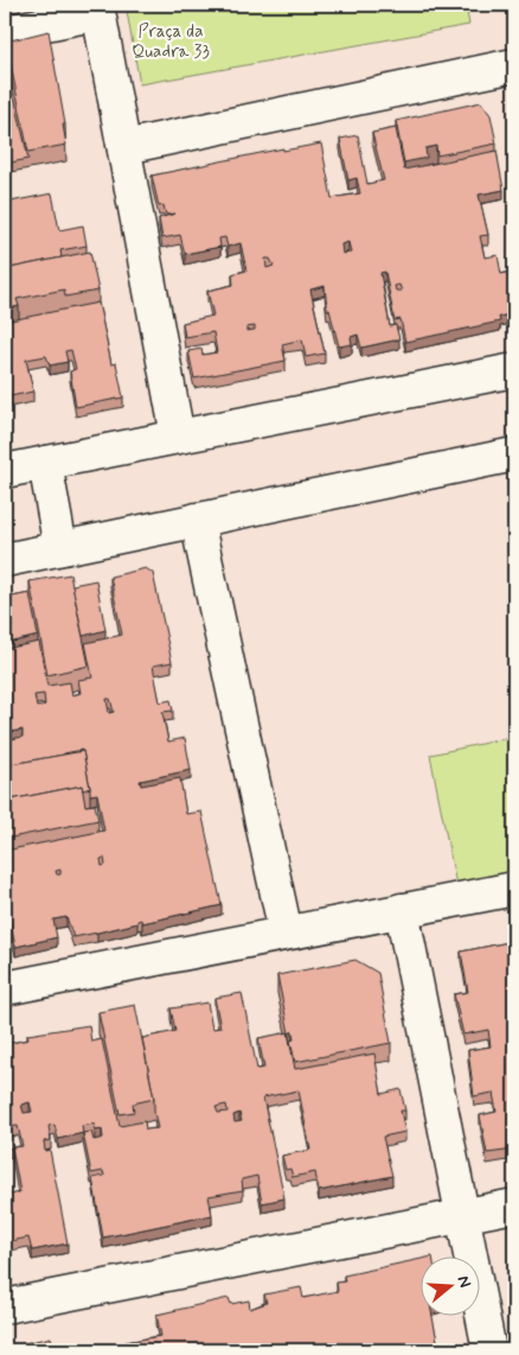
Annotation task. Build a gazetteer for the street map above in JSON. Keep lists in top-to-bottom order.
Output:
{
  "parks": ["Praça da Quadra 33"],
  "north": "right"
}
